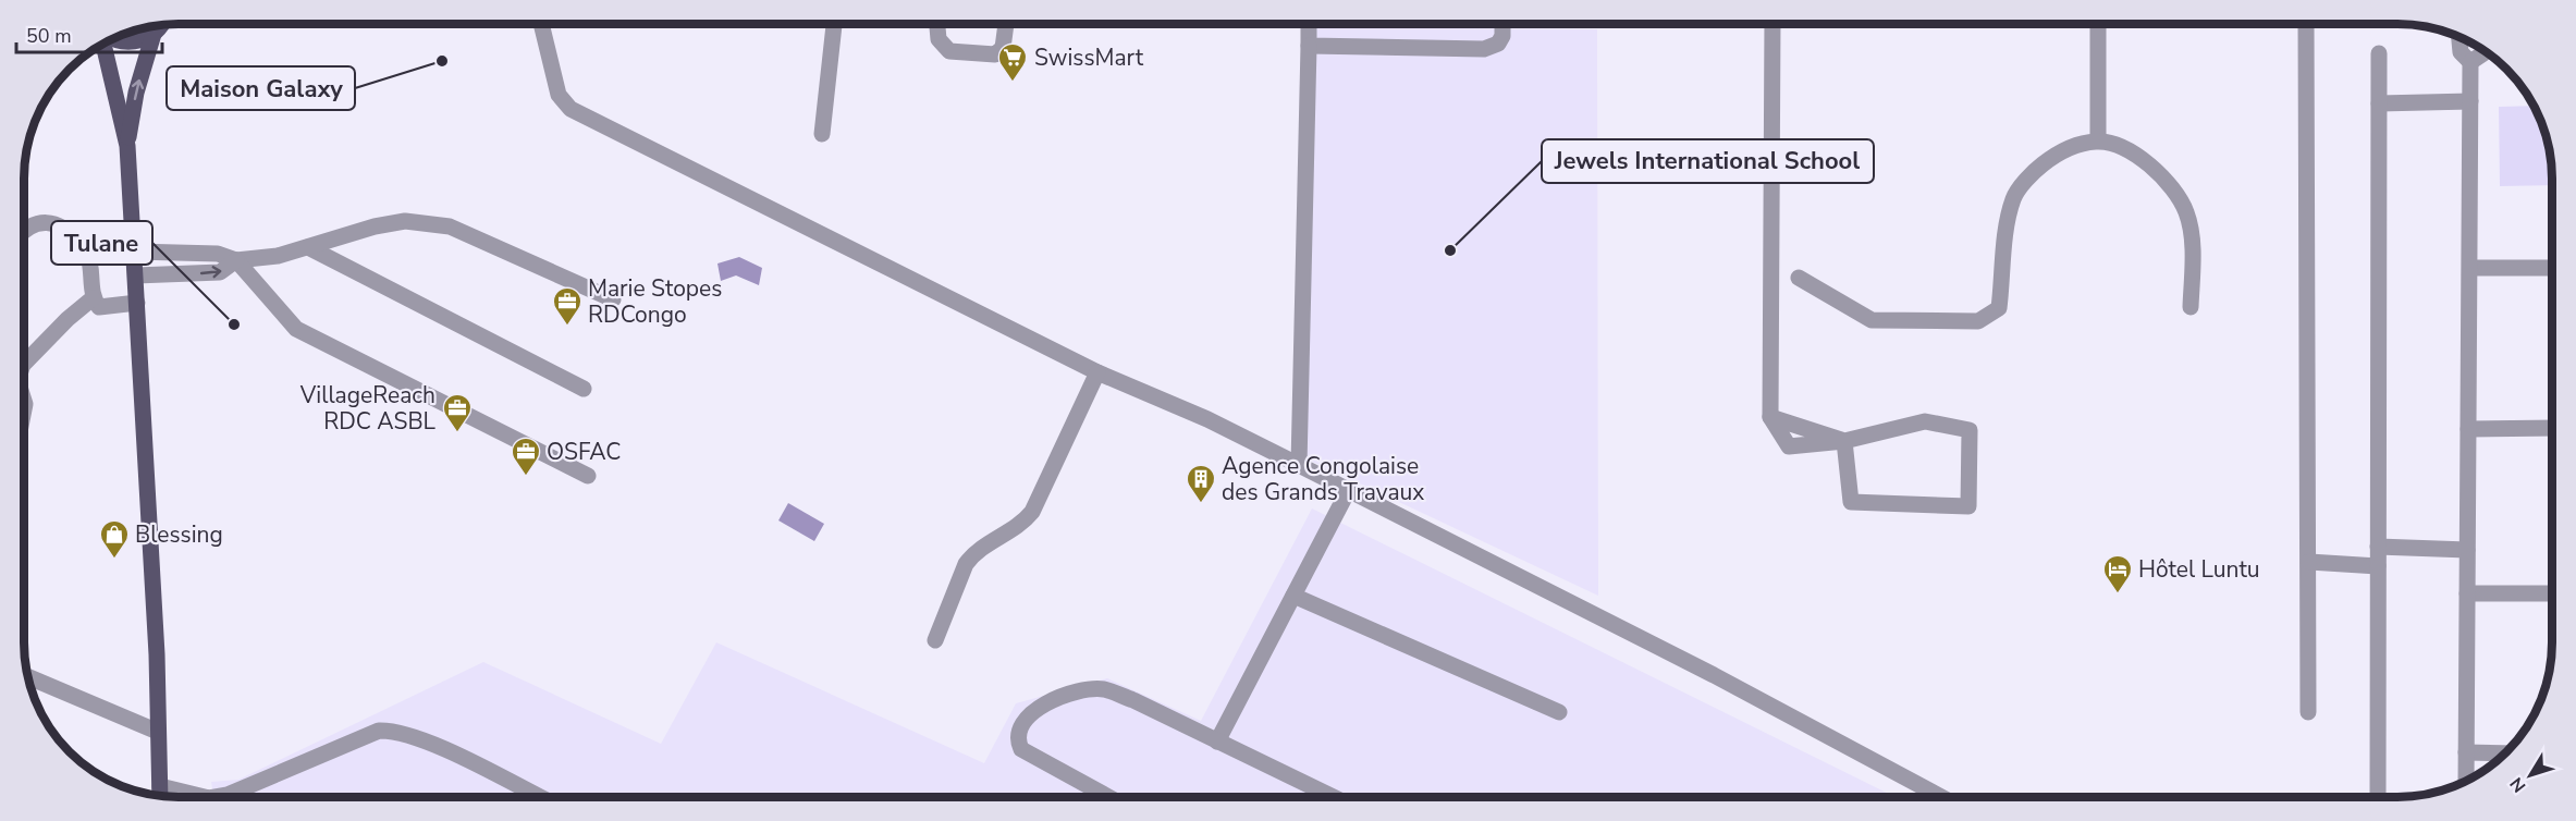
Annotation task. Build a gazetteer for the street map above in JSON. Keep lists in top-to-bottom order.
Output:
{
  "places": {
    "other": ["Maison Galaxy", "Jewels International School", "Tulane"],
    "supermarket": ["SwissMart"],
    "office": ["Marie Stopes RDCongo", "VillageReach RDC ASBL", "OSFAC"],
    "building": ["Agence Congolaise des Grands Travaux"],
    "shop": ["Blessing"],
    "hotel": ["Hôtel Luntu"]
  },
  "scale_bar": "50 m",
  "north": "bottom left"
}
